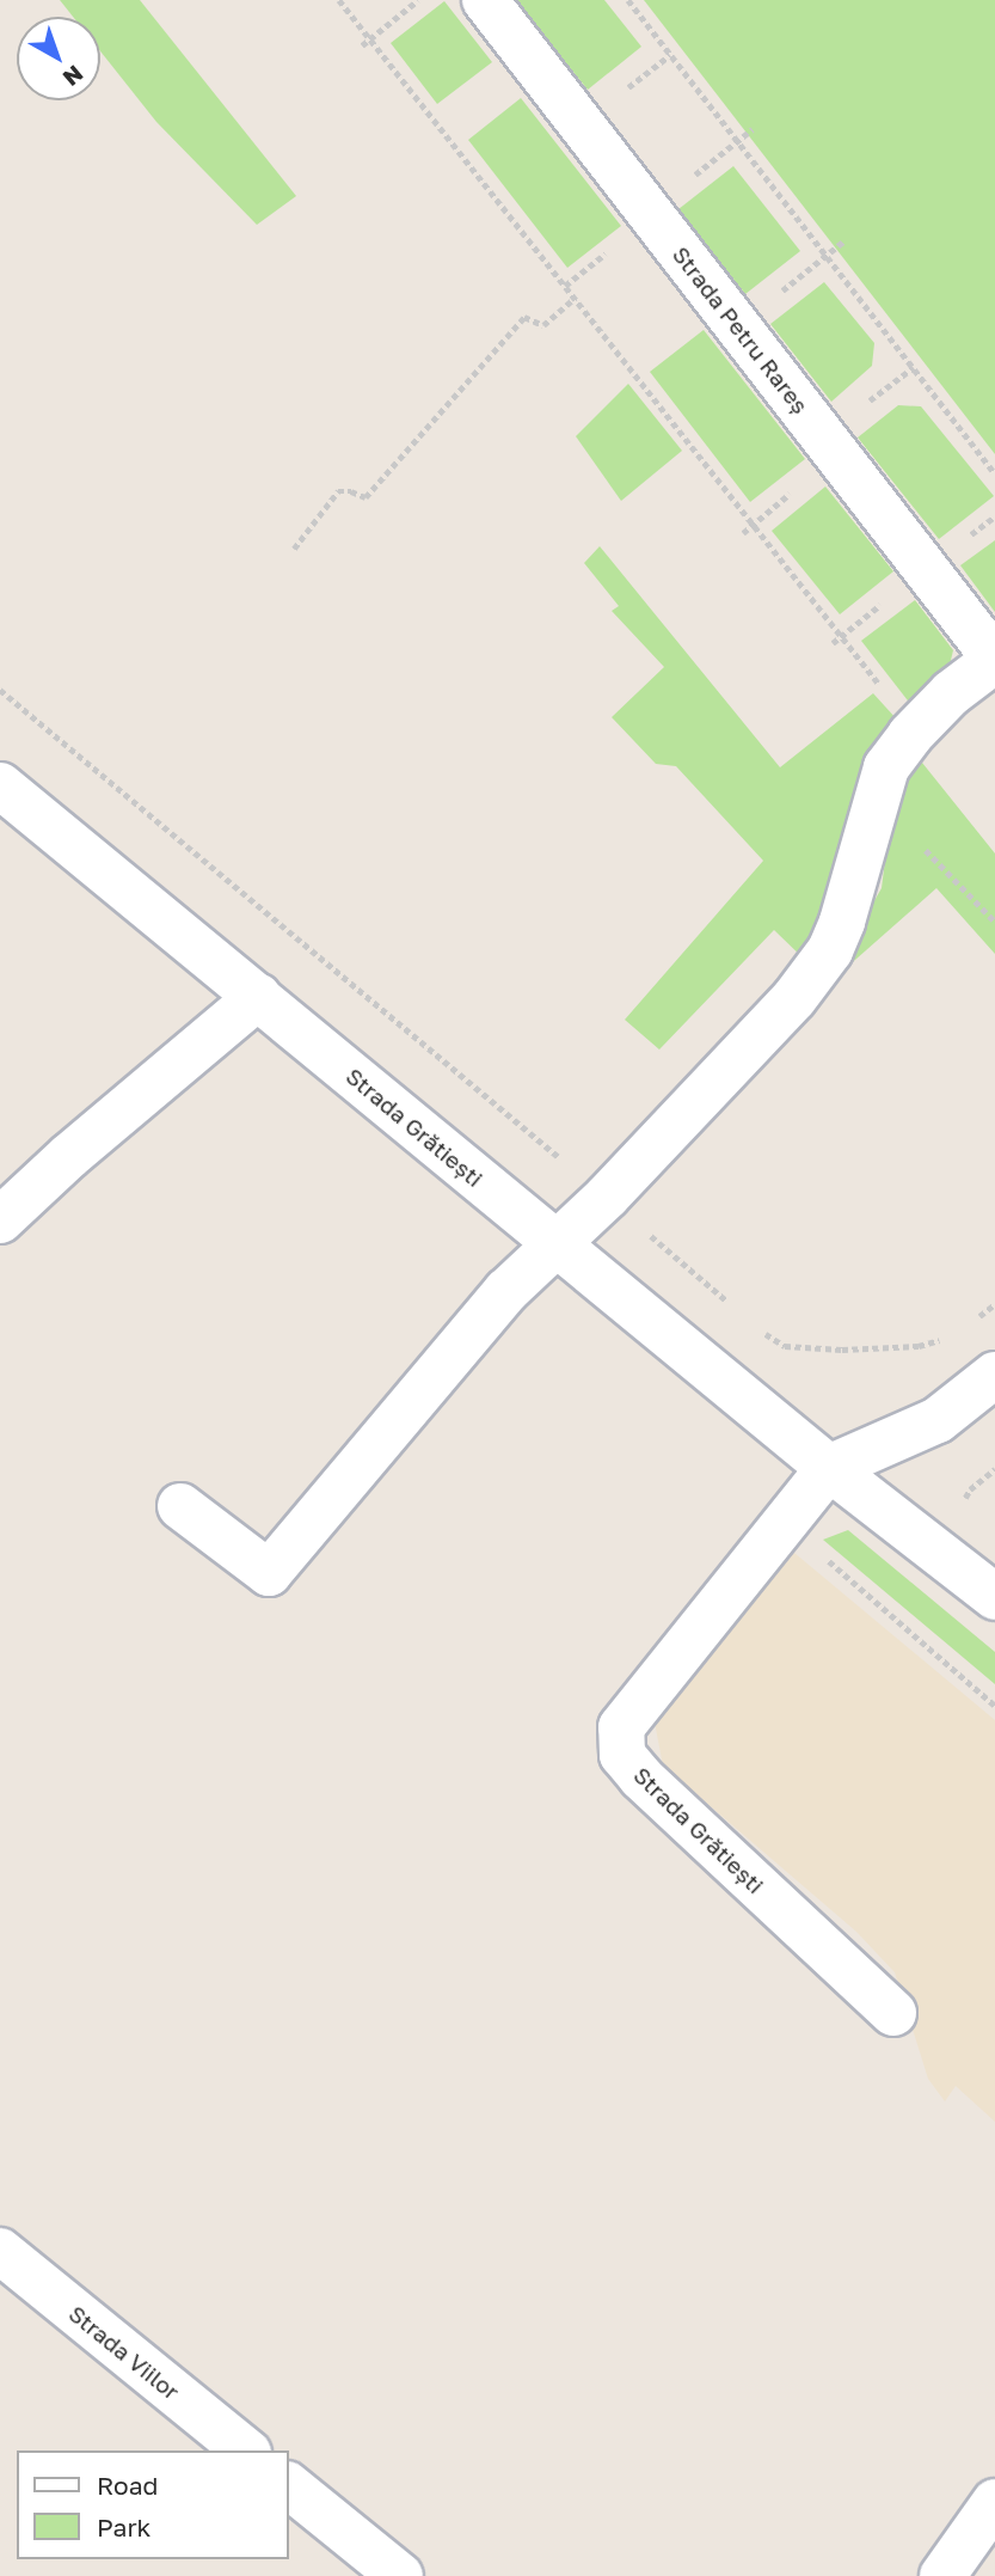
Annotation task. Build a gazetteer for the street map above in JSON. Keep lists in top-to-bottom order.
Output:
{
  "streets": {
    "street": ["Strada Petru Rareș", "Strada Grătiești", "Strada Viilor"]
  },
  "legend": ["Road", "Park"],
  "north": "bottom right"
}
